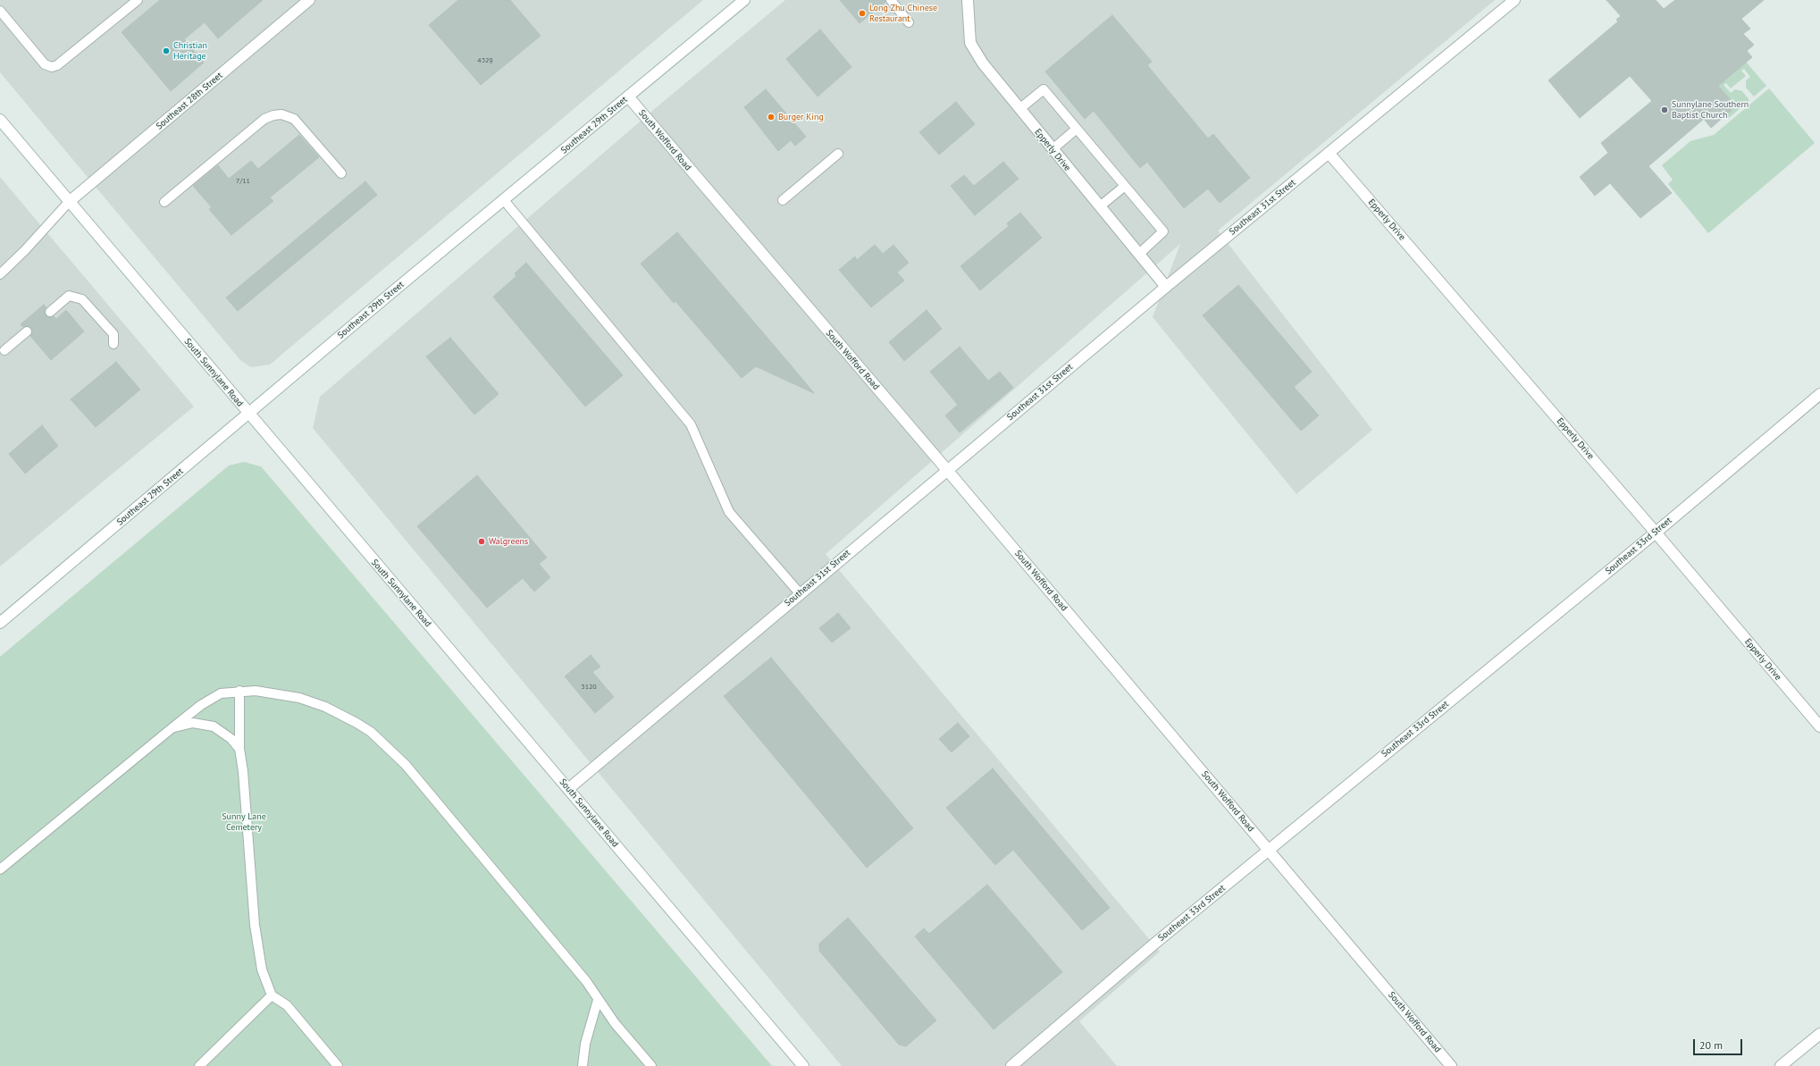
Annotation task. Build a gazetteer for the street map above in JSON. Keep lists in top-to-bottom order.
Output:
{
  "streets": {
    "street": [
      "Southeast 28th Street",
      "Southeast 29th Street",
      "South Wofford Road",
      "Epperly Drive",
      "Southeast 31st Street",
      "South Sunnylane Road",
      "Southeast 33rd Street"
    ]
  },
  "crossings": [
    ["Southeast 28th Street", "South Sunnylane Road"],
    ["Southeast 29th Street", "South Wofford Road"],
    ["Southeast 29th Street", "South Sunnylane Road"],
    ["South Wofford Road", "Southeast 31st Street"],
    ["South Wofford Road", "Southeast 33rd Street"],
    ["Epperly Drive", "Southeast 31st Street"],
    ["Epperly Drive", "Southeast 33rd Street"],
    ["Southeast 31st Street", "South Sunnylane Road"]
  ],
  "parks": ["Sunny Lane Cemetery"],
  "places": [
    "Long Zhu Chinese Restaurant",
    "Christian Heritage",
    "Sunnylane Southern Baptist Church",
    "Burger King",
    "Walgreens"
  ],
  "house_numbers": ["4329", "7/11", "3120"],
  "scale_bar": "20 m"
}
